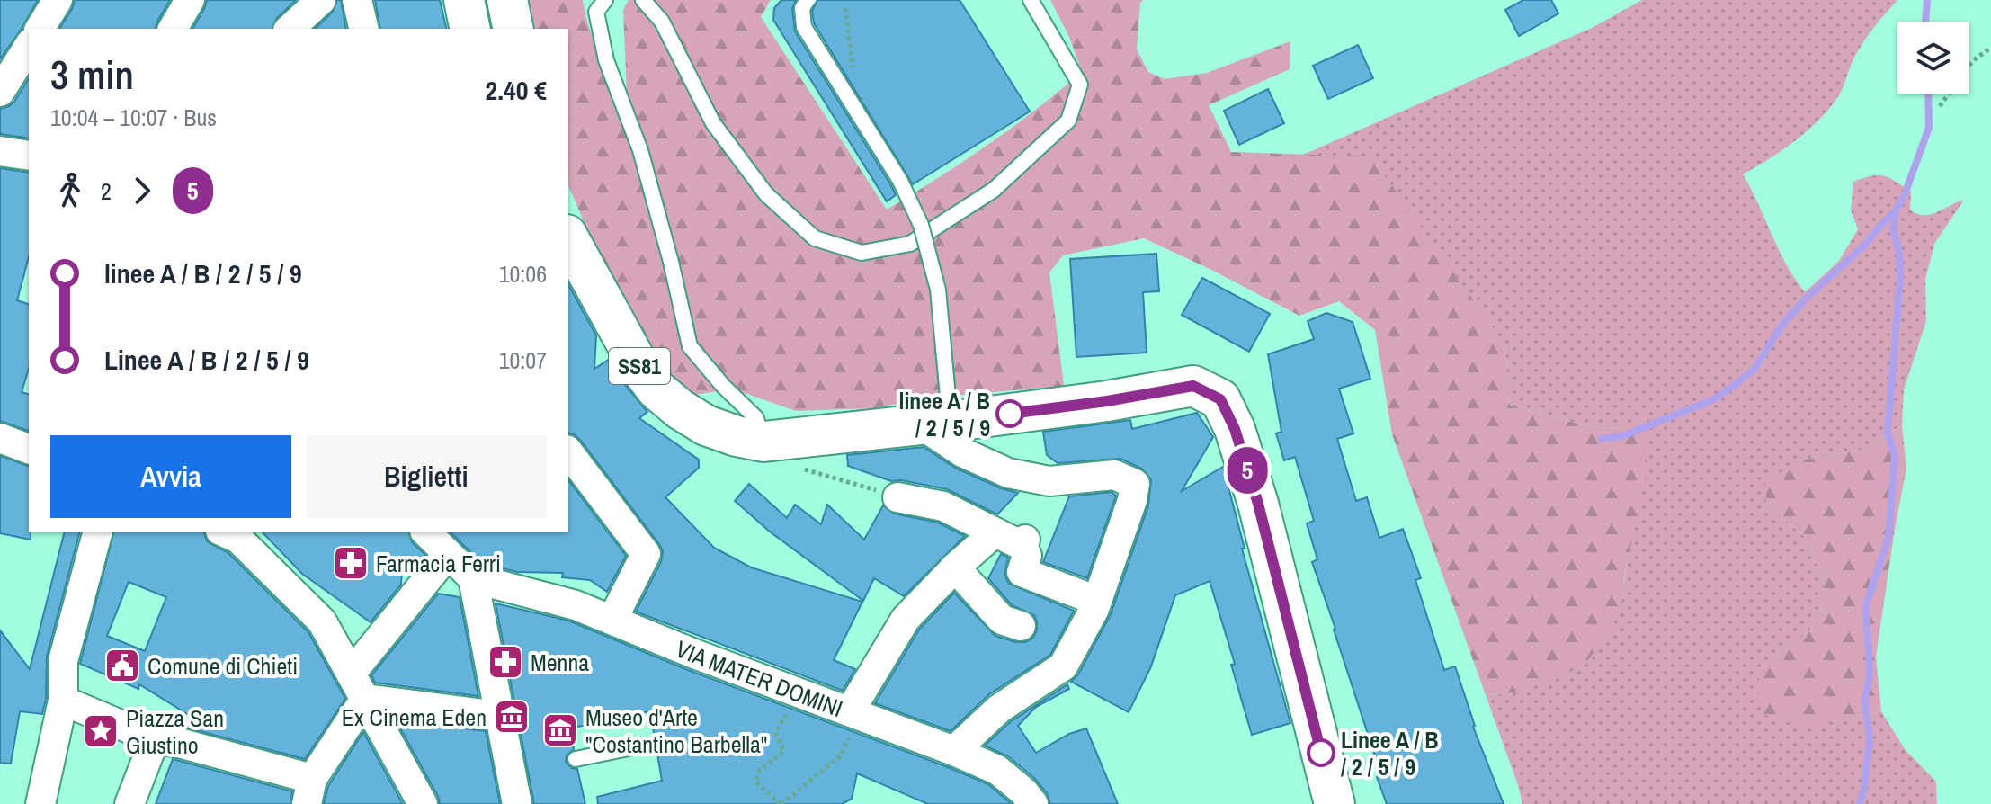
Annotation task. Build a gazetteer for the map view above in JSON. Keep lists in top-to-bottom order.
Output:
{
  "streets": {
    "main road": ["SS81"],
    "street": ["VIA MATER DOMINI"]
  },
  "places": {
    "other": ["linee A / B / 2 / 5 / 9", "Linee A / B / 2 / 5 / 9"],
    "pharmacy": ["Farmacia Ferri", "Menna"],
    "public building": ["Comune di Chieti"],
    "museum": ["Ex Cinema Eden", "Museo d'Arte \"Costantino Barbella\""],
    "place": ["Piazza San Giustino"]
  },
  "lines": ["bus line 5"],
  "page": {
    "on_map": "5",
    "heading": ["3 min", "10:04 – 10:07 · Bus", "2.40 €"],
    "legs": ["2", "5"],
    "list": [
      {
        "name": "linee A / B / 2 / 5 / 9",
        "value": "10:06"
      },
      {
        "name": "Linee A / B / 2 / 5 / 9",
        "value": "10:07"
      }
    ],
    "buttons": ["Avvia", "Biglietti"]
  }
}
